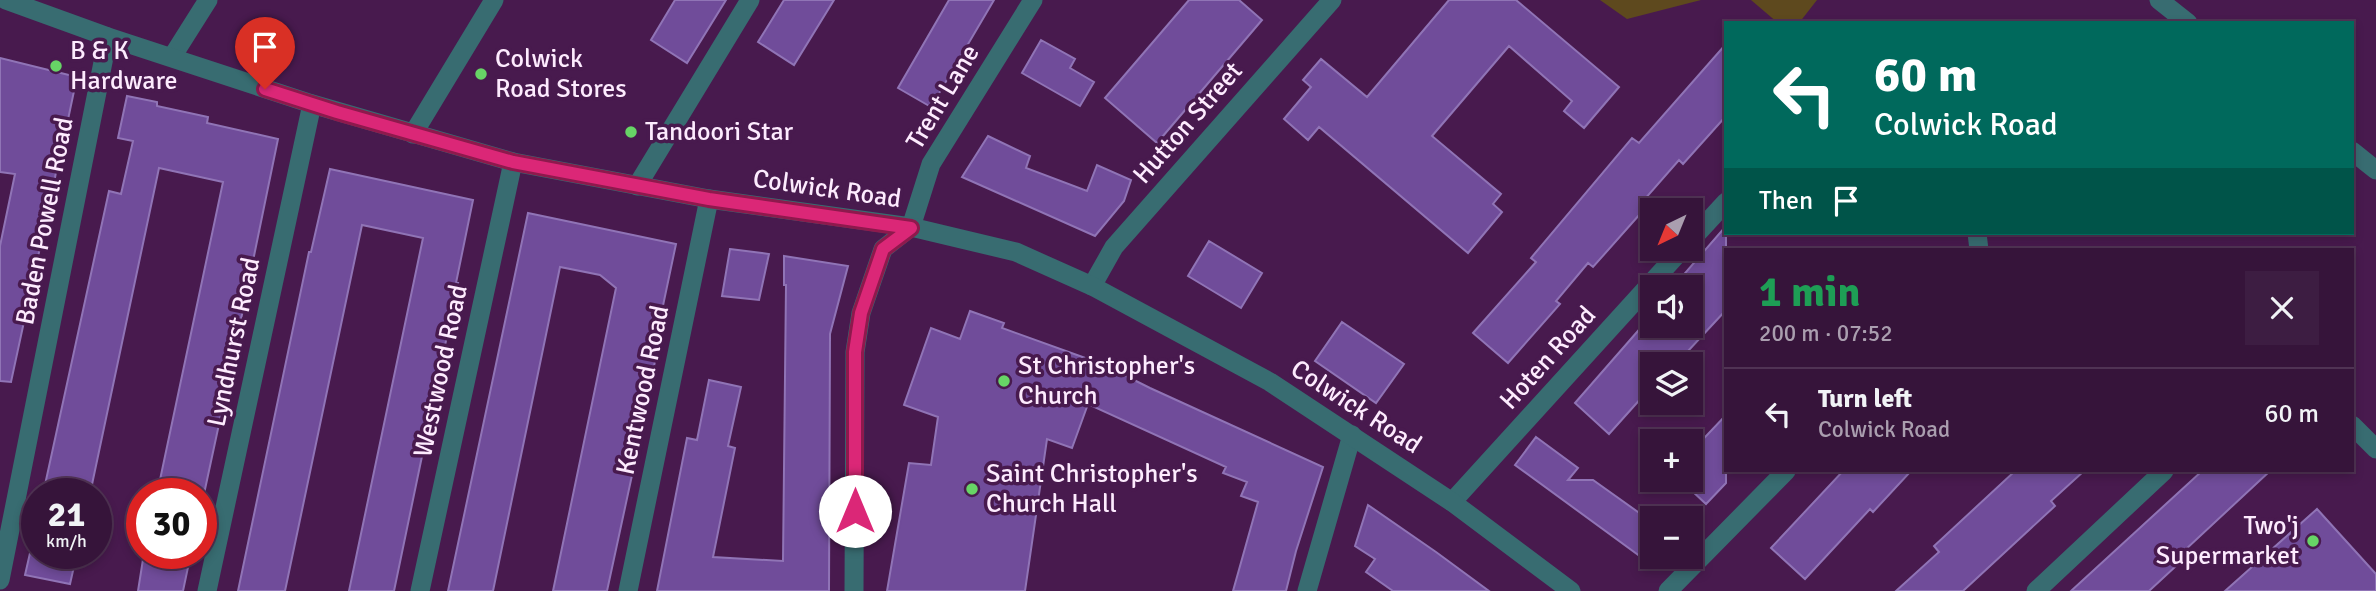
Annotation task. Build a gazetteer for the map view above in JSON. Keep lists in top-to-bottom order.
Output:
{
  "streets": {
    "street": [
      "Trent Lane",
      "Hutton Street",
      "Colwick Road",
      "Baden Powell Road",
      "Lyndhurst Road",
      "Hoten Road",
      "Westwood Road",
      "Kentwood Road"
    ]
  },
  "crossings": [
    ["Trent Lane", "Colwick Road"],
    ["Hutton Street", "Colwick Road"],
    ["Colwick Road", "Baden Powell Road"],
    ["Colwick Road", "Lyndhurst Road"],
    ["Colwick Road", "Hoten Road"],
    ["Colwick Road", "Westwood Road"],
    ["Colwick Road", "Kentwood Road"]
  ],
  "places": [
    "B & K Hardware",
    "Colwick Road Stores",
    "Tandoori Star",
    "St Christopher's Church",
    "Saint Christopher's Church Hall",
    "Two'j Supermarket"
  ],
  "north": "bottom left",
  "page": {
    "turn": ["60 m", "Colwick Road"],
    "then": "Then",
    "map_buttons": ["+", "−"],
    "heading": ["1 min", "200 m · 07:52"],
    "list": [
      {
        "name": "Turn left",
        "note": "Colwick Road",
        "value": "60 m"
      }
    ],
    "speed": "21 km/h",
    "limit": "30"
  }
}
